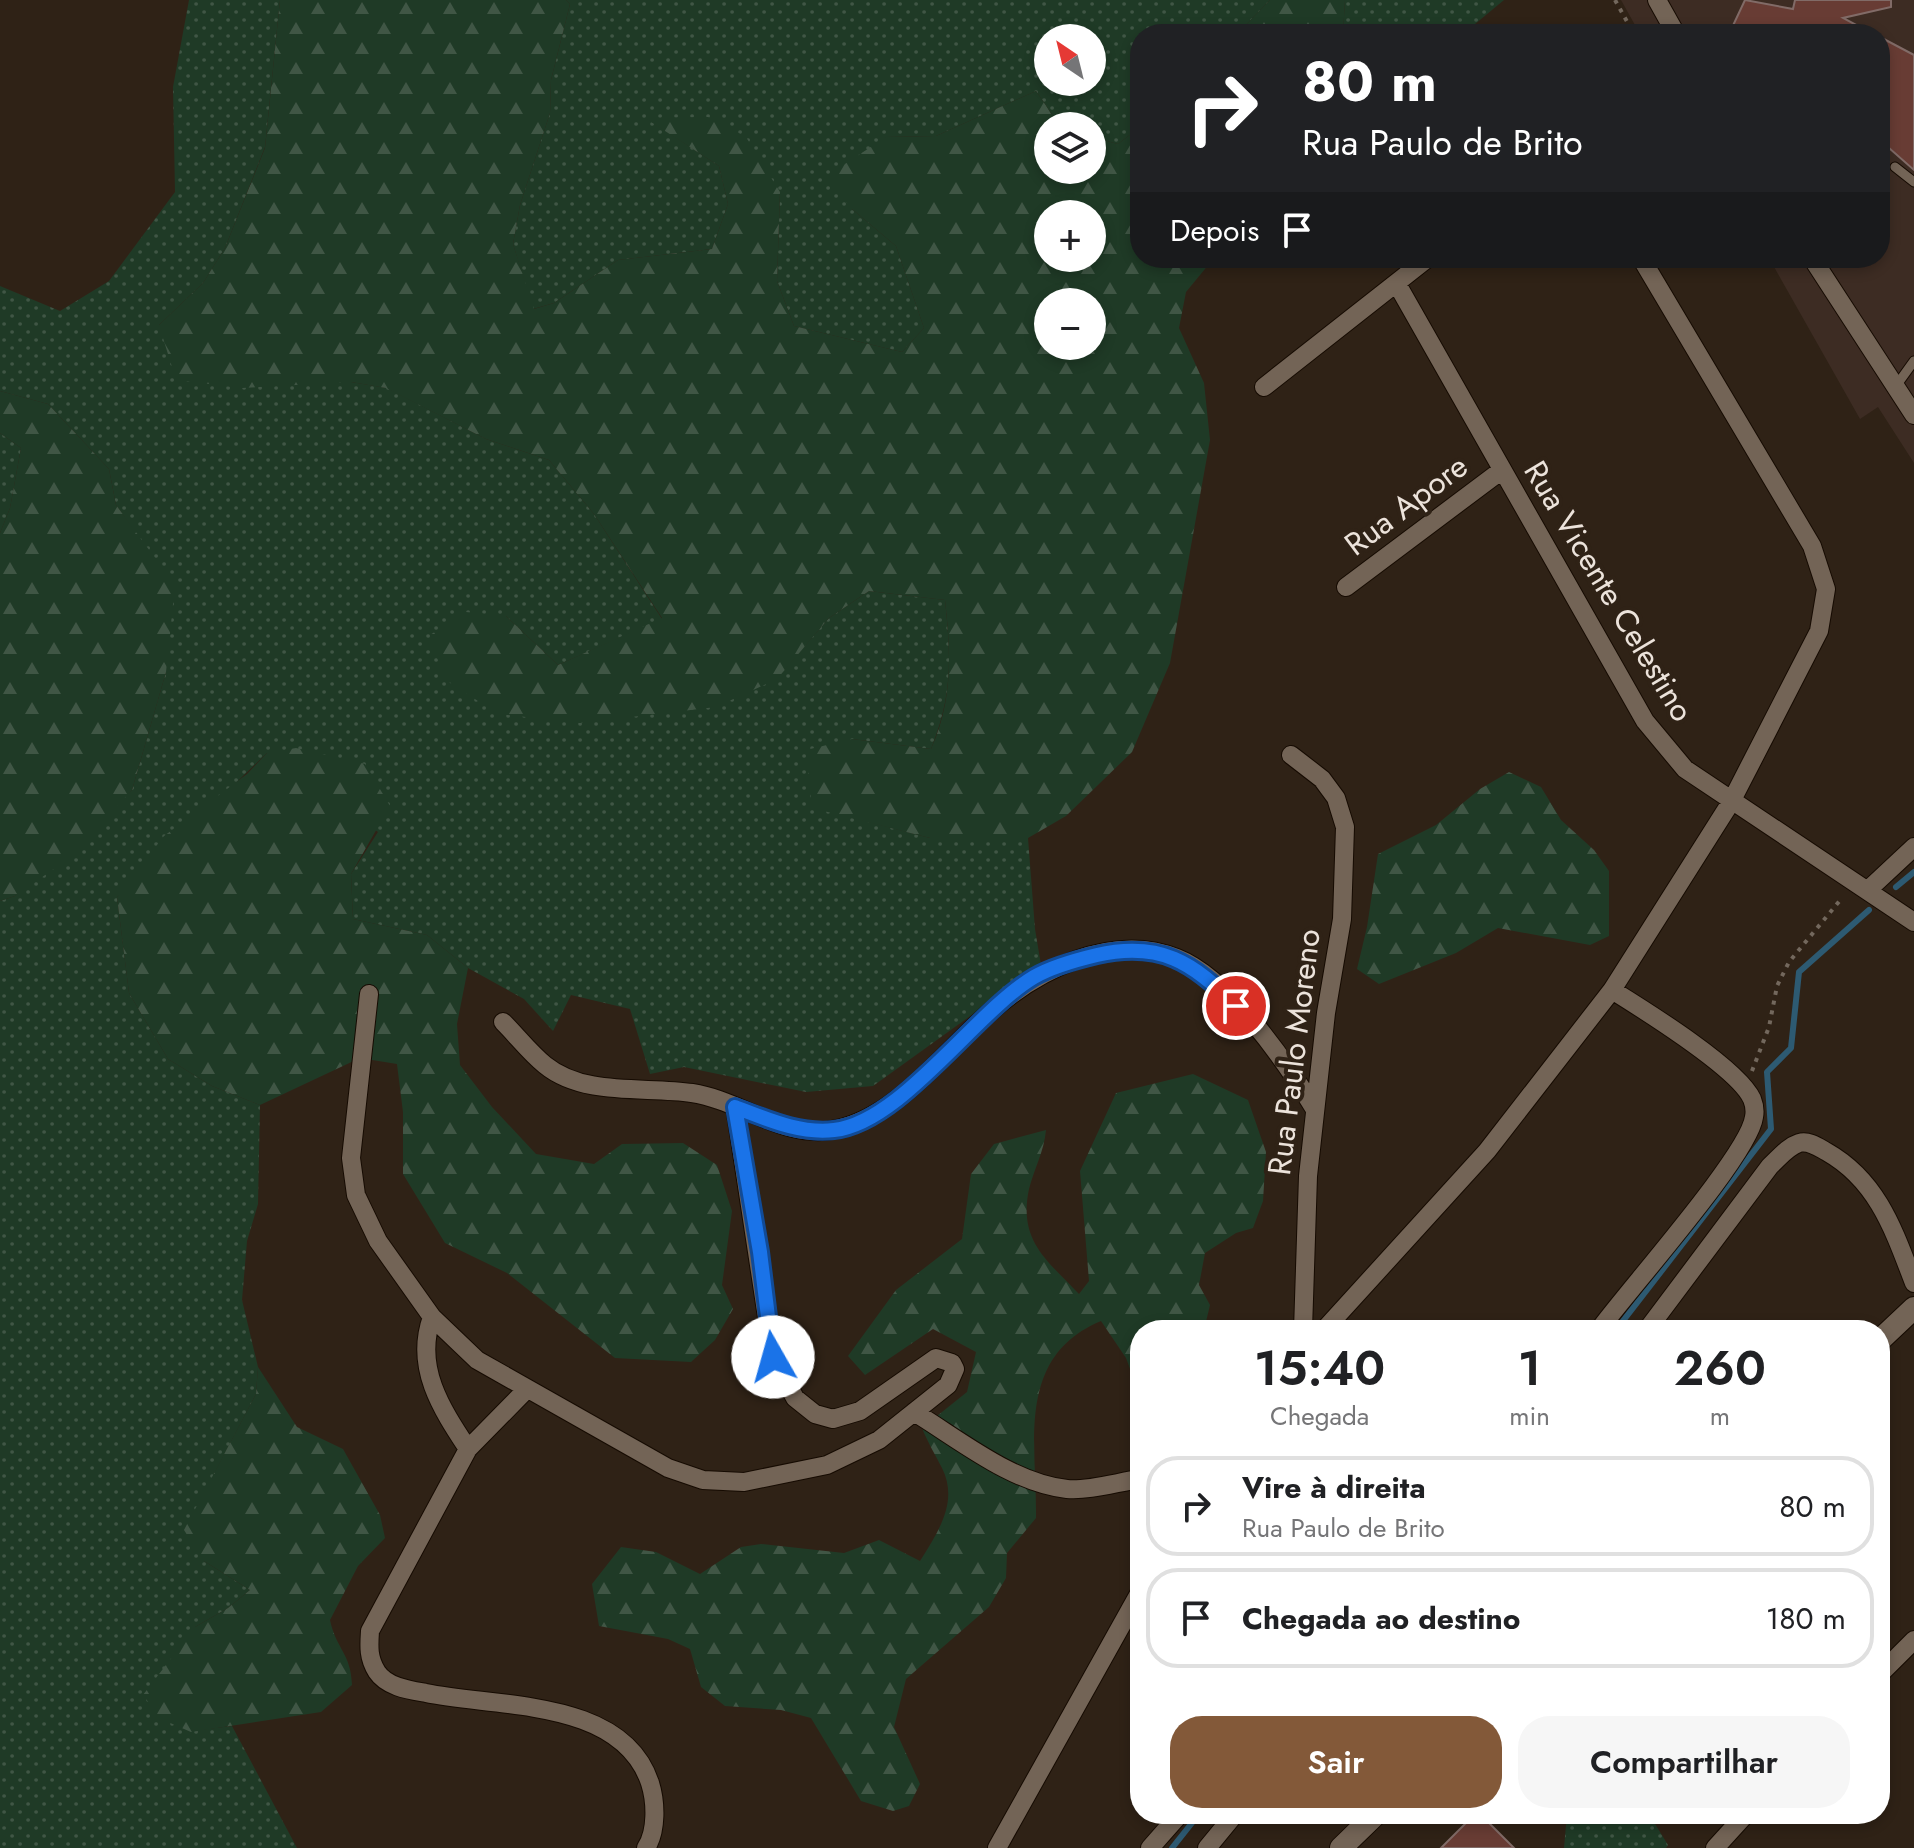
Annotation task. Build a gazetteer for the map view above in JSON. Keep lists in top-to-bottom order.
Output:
{
  "streets": {
    "street": ["Rua Apore", "Rua Vicente Celestino", "Rua Paulo Moreno"]
  },
  "crossings": [
    ["Rua Apore", "Rua Vicente Celestino"]
  ],
  "north": "top left",
  "page": {
    "map_buttons": ["+", "−"],
    "turn": ["80 m", "Rua Paulo de Brito"],
    "then": "Depois",
    "eta": [
      "15:40",
      "Chegada",
      "1",
      "min",
      "260",
      "m"
    ],
    "list": [
      {
        "name": "Vire à direita",
        "note": "Rua Paulo de Brito",
        "value": "80 m"
      },
      {
        "name": "Chegada ao destino",
        "value": "180 m"
      }
    ],
    "buttons": ["Sair", "Compartilhar"]
  }
}
